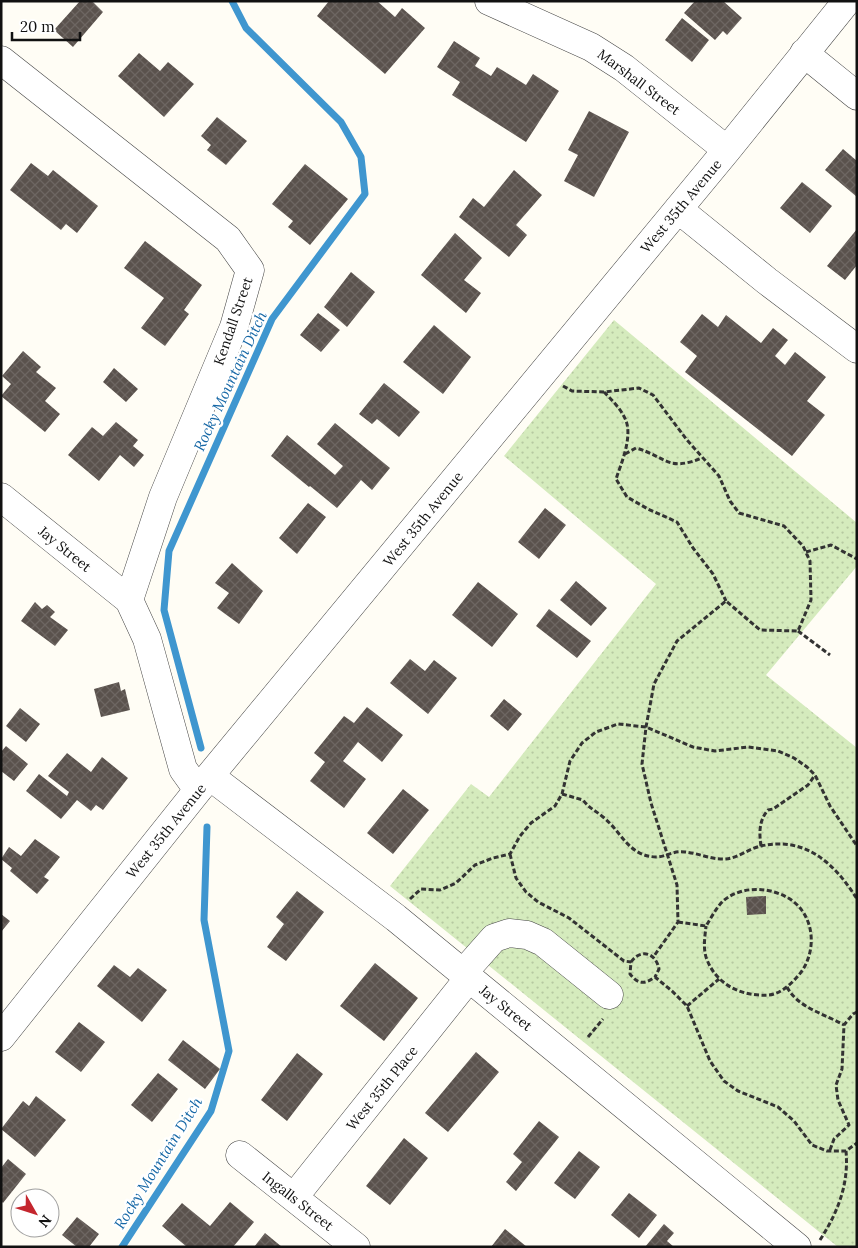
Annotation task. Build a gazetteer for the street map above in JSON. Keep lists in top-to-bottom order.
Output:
{
  "streets": {
    "street": [
      "Marshall Street",
      "West 35th Avenue",
      "Kendall Street",
      "Jay Street",
      "West 35th Place",
      "Ingalls Street"
    ]
  },
  "crossings": [
    ["Marshall Street", "West 35th Avenue"],
    ["West 35th Avenue", "Jay Street"],
    ["Kendall Street", "Jay Street"],
    ["Jay Street", "West 35th Place"],
    ["West 35th Place", "Ingalls Street"]
  ],
  "water": ["Rocky Mountain Ditch"],
  "scale_bar": "20 m",
  "north": "bottom right"
}
